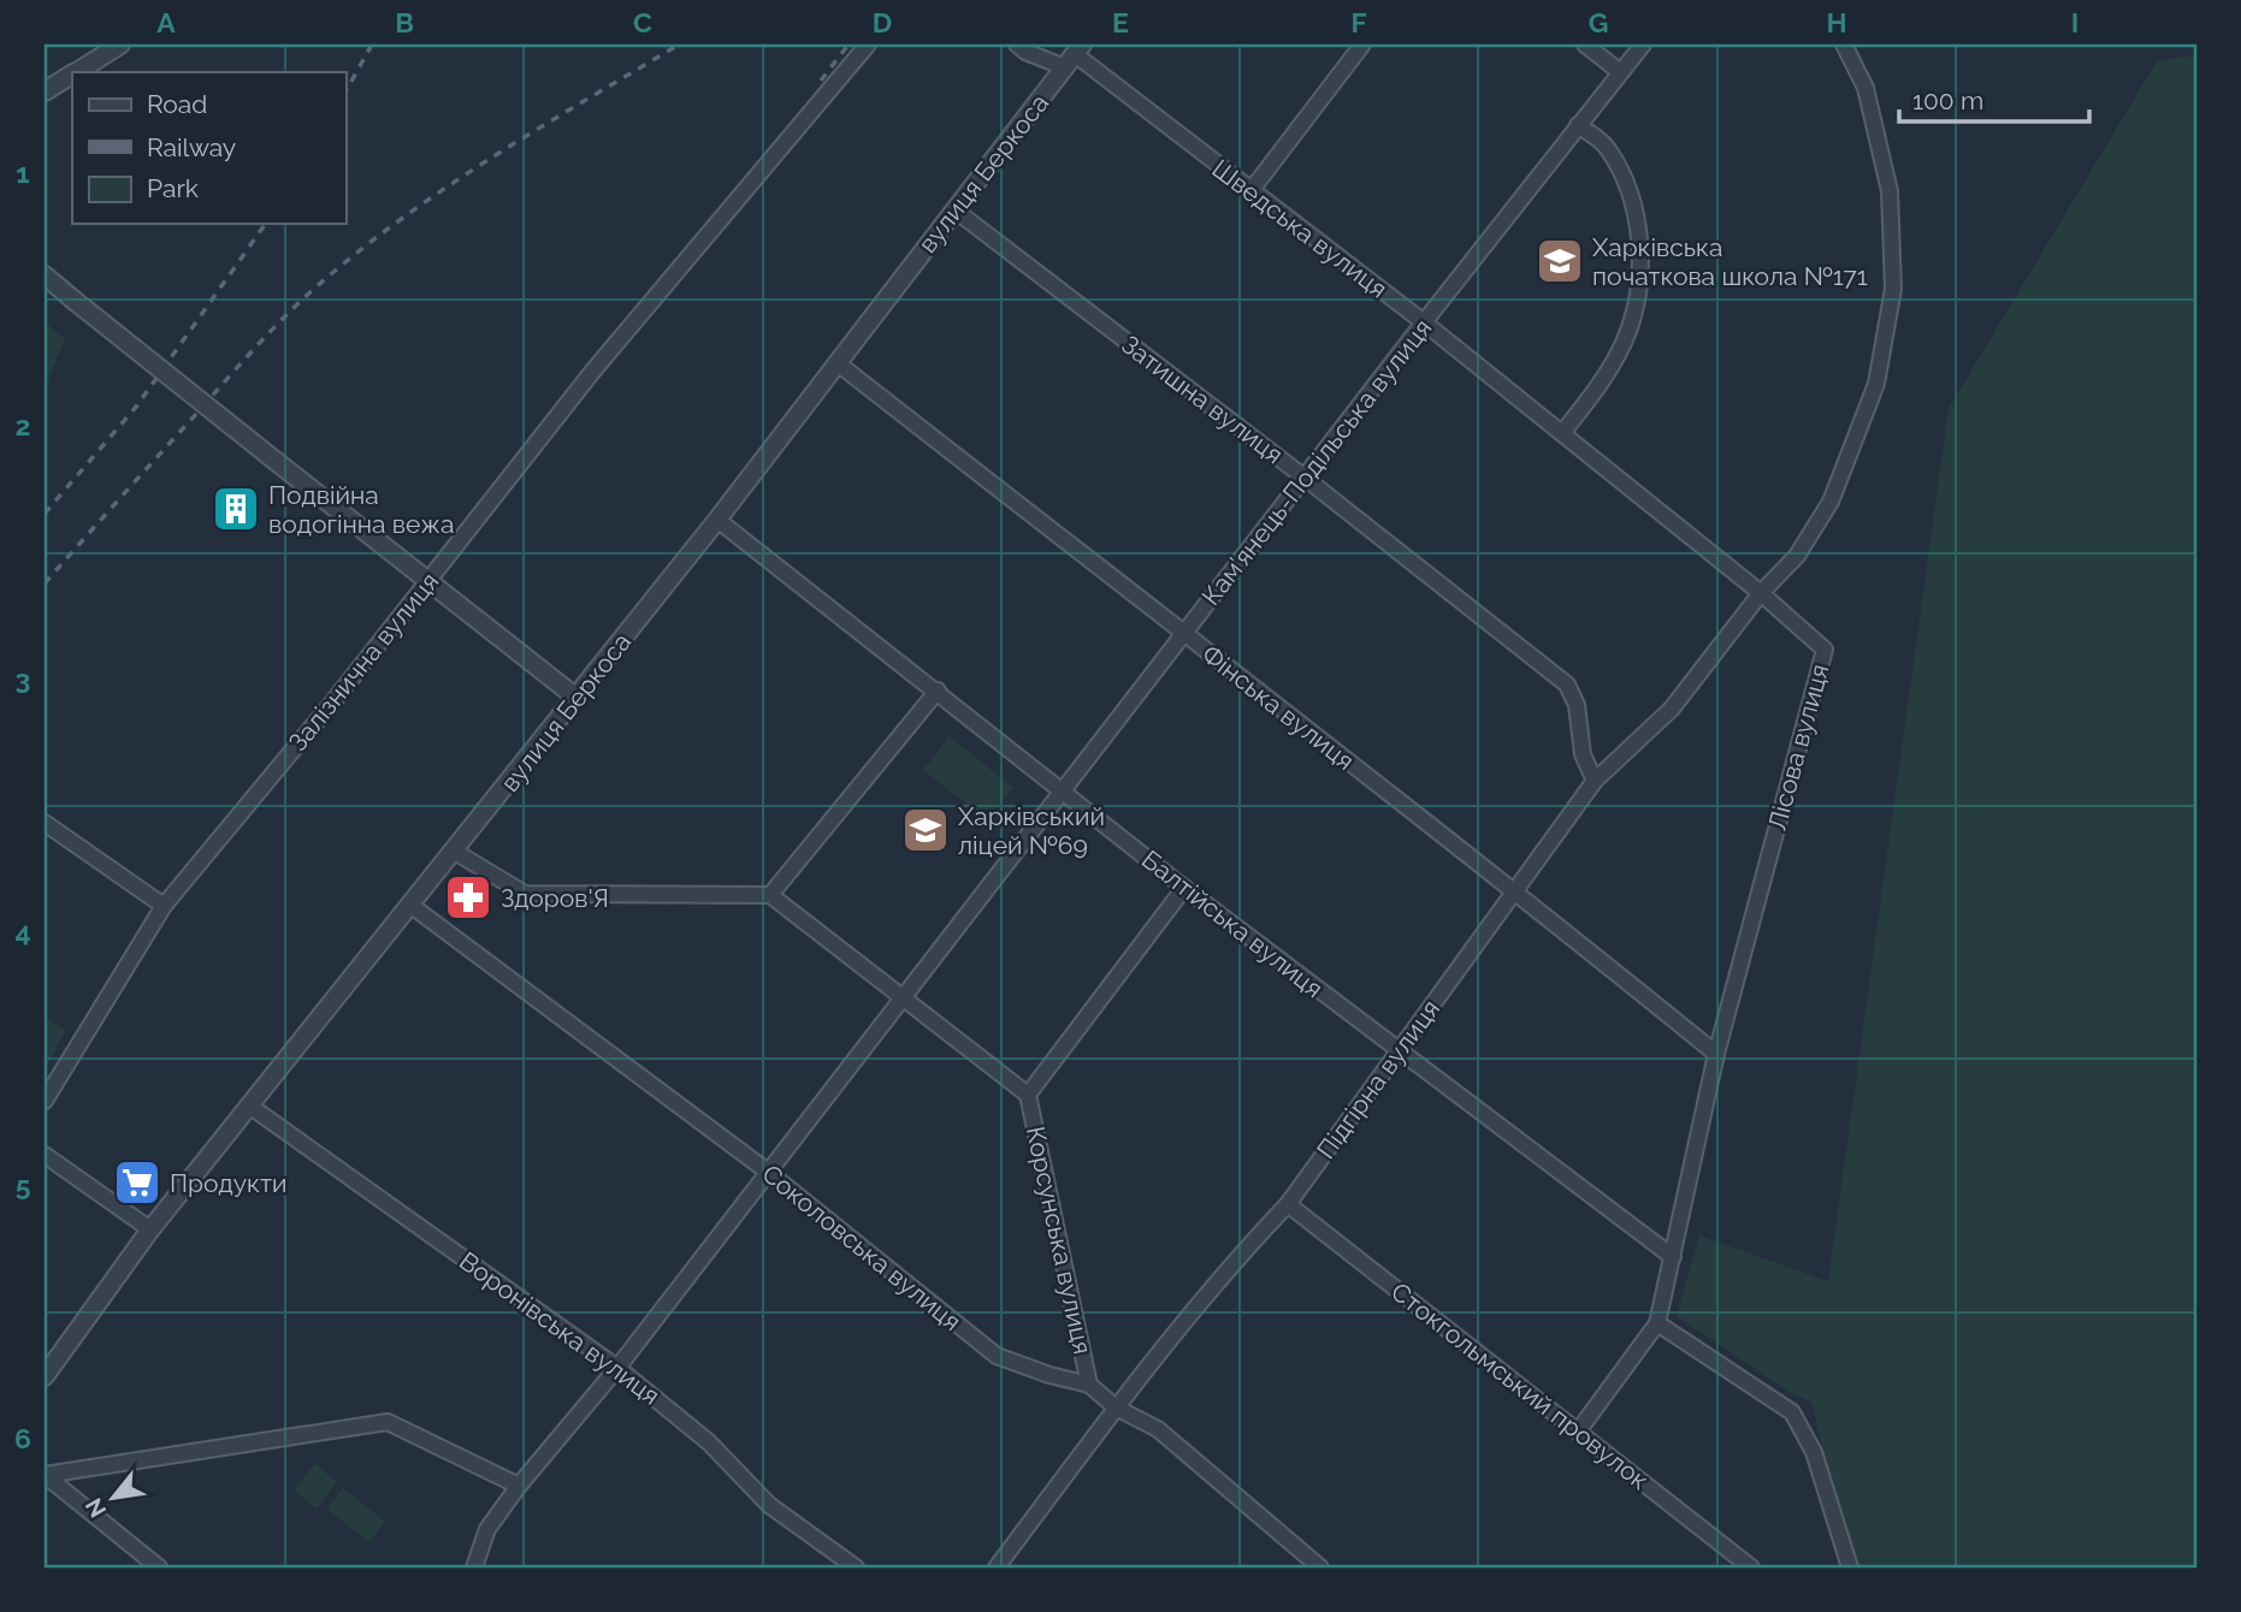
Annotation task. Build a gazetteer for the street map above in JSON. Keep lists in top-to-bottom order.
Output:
{
  "streets": {
    "street": [
      "вулиця Беркоса",
      "Шведська вулиця",
      "Затишна вулиця",
      "Кам’янець-Подільська вулиця",
      "Залізнична вулиця",
      "Фінська вулиця",
      "Лісова вулиця",
      "Балтійська вулиця",
      "Підгірна вулиця",
      "Корсунська вулиця",
      "Соколовська вулиця",
      "Воронівська вулиця",
      "Стокгольмський провулок"
    ]
  },
  "crossings": [
    ["вулиця Беркоса", "Шведська вулиця"],
    ["вулиця Беркоса", "Затишна вулиця"],
    ["вулиця Беркоса", "Фінська вулиця"],
    ["вулиця Беркоса", "Балтійська вулиця"],
    ["вулиця Беркоса", "Соколовська вулиця"],
    ["вулиця Беркоса", "Воронівська вулиця"],
    ["Шведська вулиця", "Кам’янець-Подільська вулиця"],
    ["Шведська вулиця", "Лісова вулиця"],
    ["Шведська вулиця", "Підгірна вулиця"],
    ["Затишна вулиця", "Кам’янець-Подільська вулиця"],
    ["Затишна вулиця", "Підгірна вулиця"],
    ["Кам’янець-Подільська вулиця", "Фінська вулиця"],
    ["Кам’янець-Подільська вулиця", "Балтійська вулиця"],
    ["Кам’янець-Подільська вулиця", "Соколовська вулиця"],
    ["Кам’янець-Подільська вулиця", "Воронівська вулиця"],
    ["Фінська вулиця", "Лісова вулиця"],
    ["Фінська вулиця", "Підгірна вулиця"],
    ["Лісова вулиця", "Балтійська вулиця"],
    ["Лісова вулиця", "Підгірна вулиця"],
    ["Лісова вулиця", "Стокгольмський провулок"],
    ["Балтійська вулиця", "Підгірна вулиця"],
    ["Підгірна вулиця", "Соколовська вулиця"],
    ["Підгірна вулиця", "Стокгольмський провулок"],
    ["Корсунська вулиця", "Соколовська вулиця"]
  ],
  "places": {
    "school or university": ["Харківська початкова школа №171", "Харківський ліцей №69"],
    "building": ["Подвійна водогінна вежа"],
    "pharmacy": ["Здоров'Я"],
    "supermarket": ["Продукти"]
  },
  "legend": ["Road", "Railway", "Park"],
  "scale_bar": "100 m",
  "north": "bottom left",
  "grid": {
    "columns": [
      "A",
      "B",
      "C",
      "D",
      "E",
      "F",
      "G",
      "H",
      "I"
    ],
    "rows": [
      "1",
      "2",
      "3",
      "4",
      "5",
      "6"
    ]
  }
}
